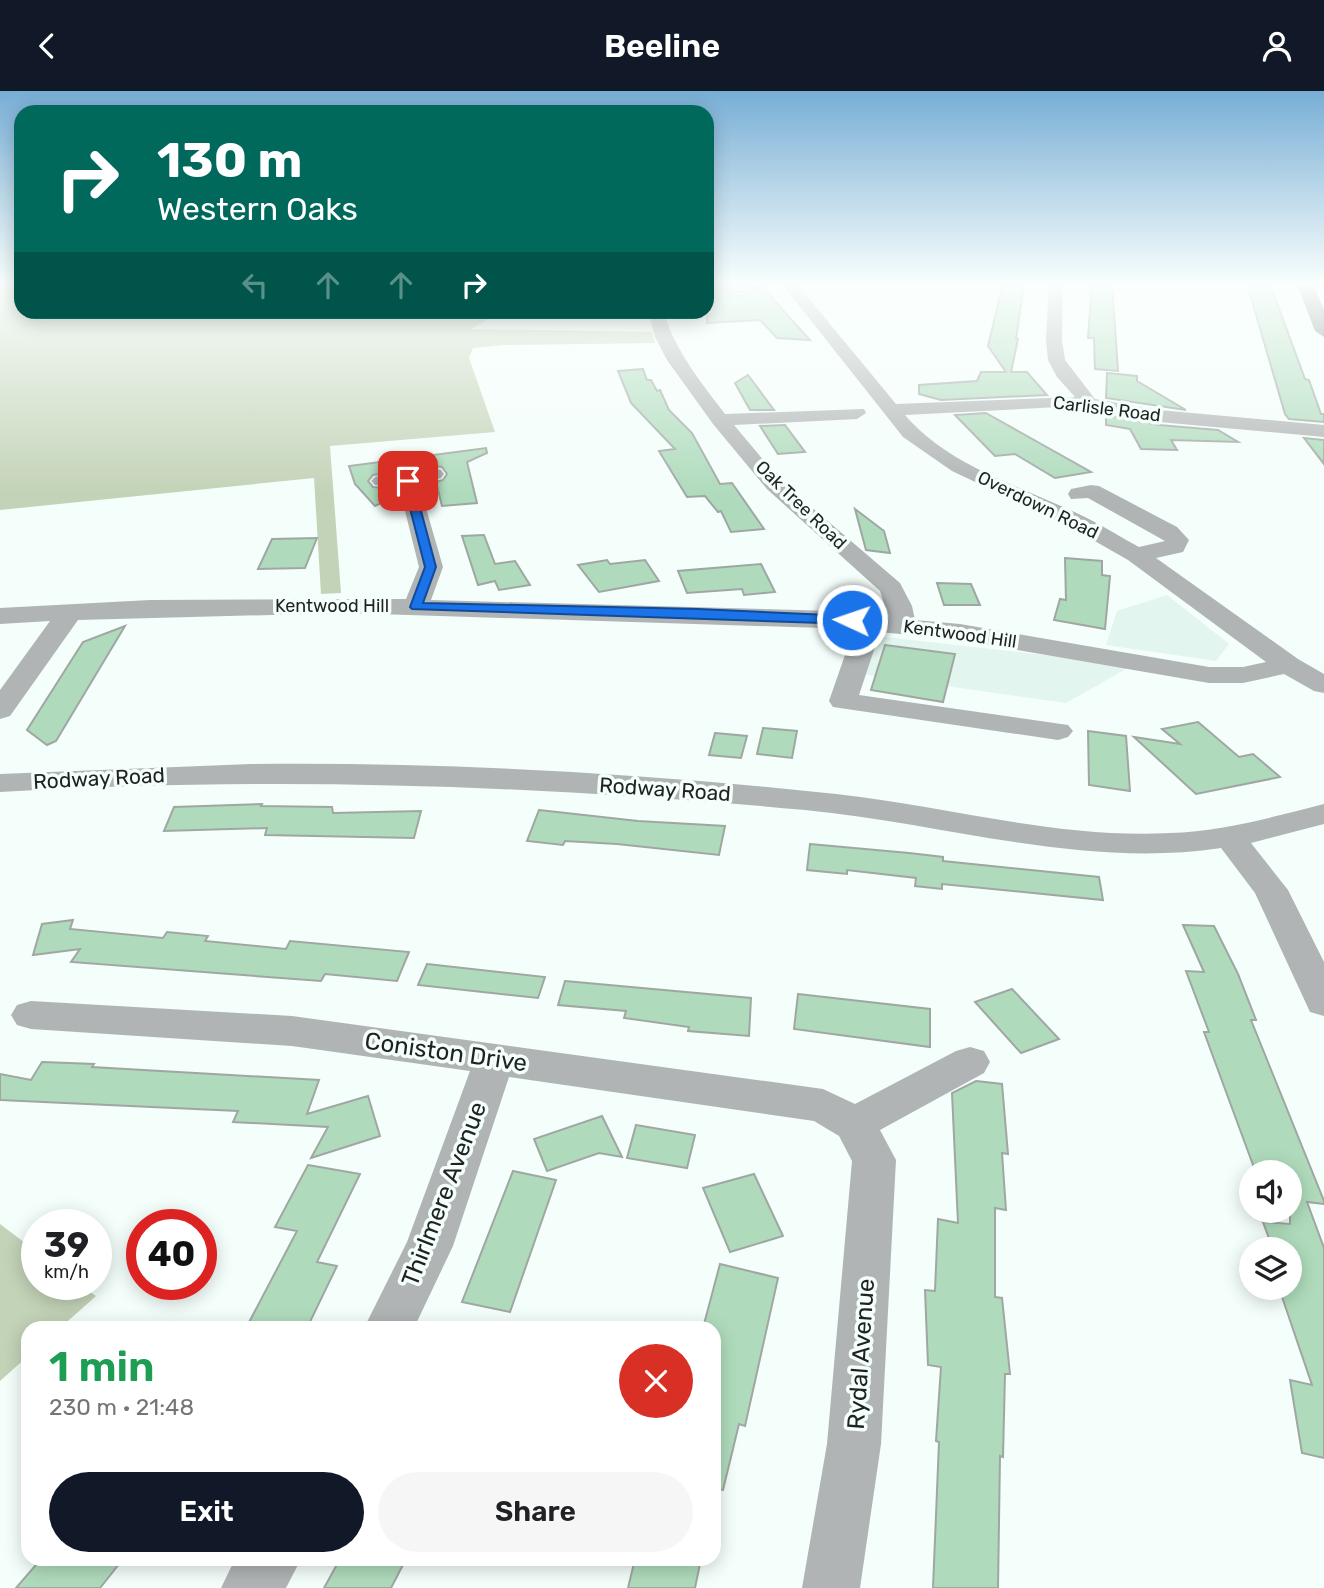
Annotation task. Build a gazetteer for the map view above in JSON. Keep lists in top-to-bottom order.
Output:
{
  "streets": {
    "street": [
      "Carlisle Road",
      "Oak Tree Road",
      "Overdown Road",
      "Kentwood Hill",
      "Rodway Road",
      "Coniston Drive",
      "Thirlmere Avenue",
      "Rydal Avenue"
    ]
  },
  "crossings": [
    ["Carlisle Road", "Overdown Road"],
    ["Oak Tree Road", "Kentwood Hill"],
    ["Overdown Road", "Kentwood Hill"],
    ["Coniston Drive", "Thirlmere Avenue"],
    ["Coniston Drive", "Rydal Avenue"]
  ],
  "page": {
    "header": "Beeline",
    "turn": ["130 m", "Western Oaks"],
    "speed": "39 km/h",
    "limit": "40",
    "heading": ["1 min", "230 m · 21:48"],
    "buttons": ["Exit", "Share"]
  }
}
